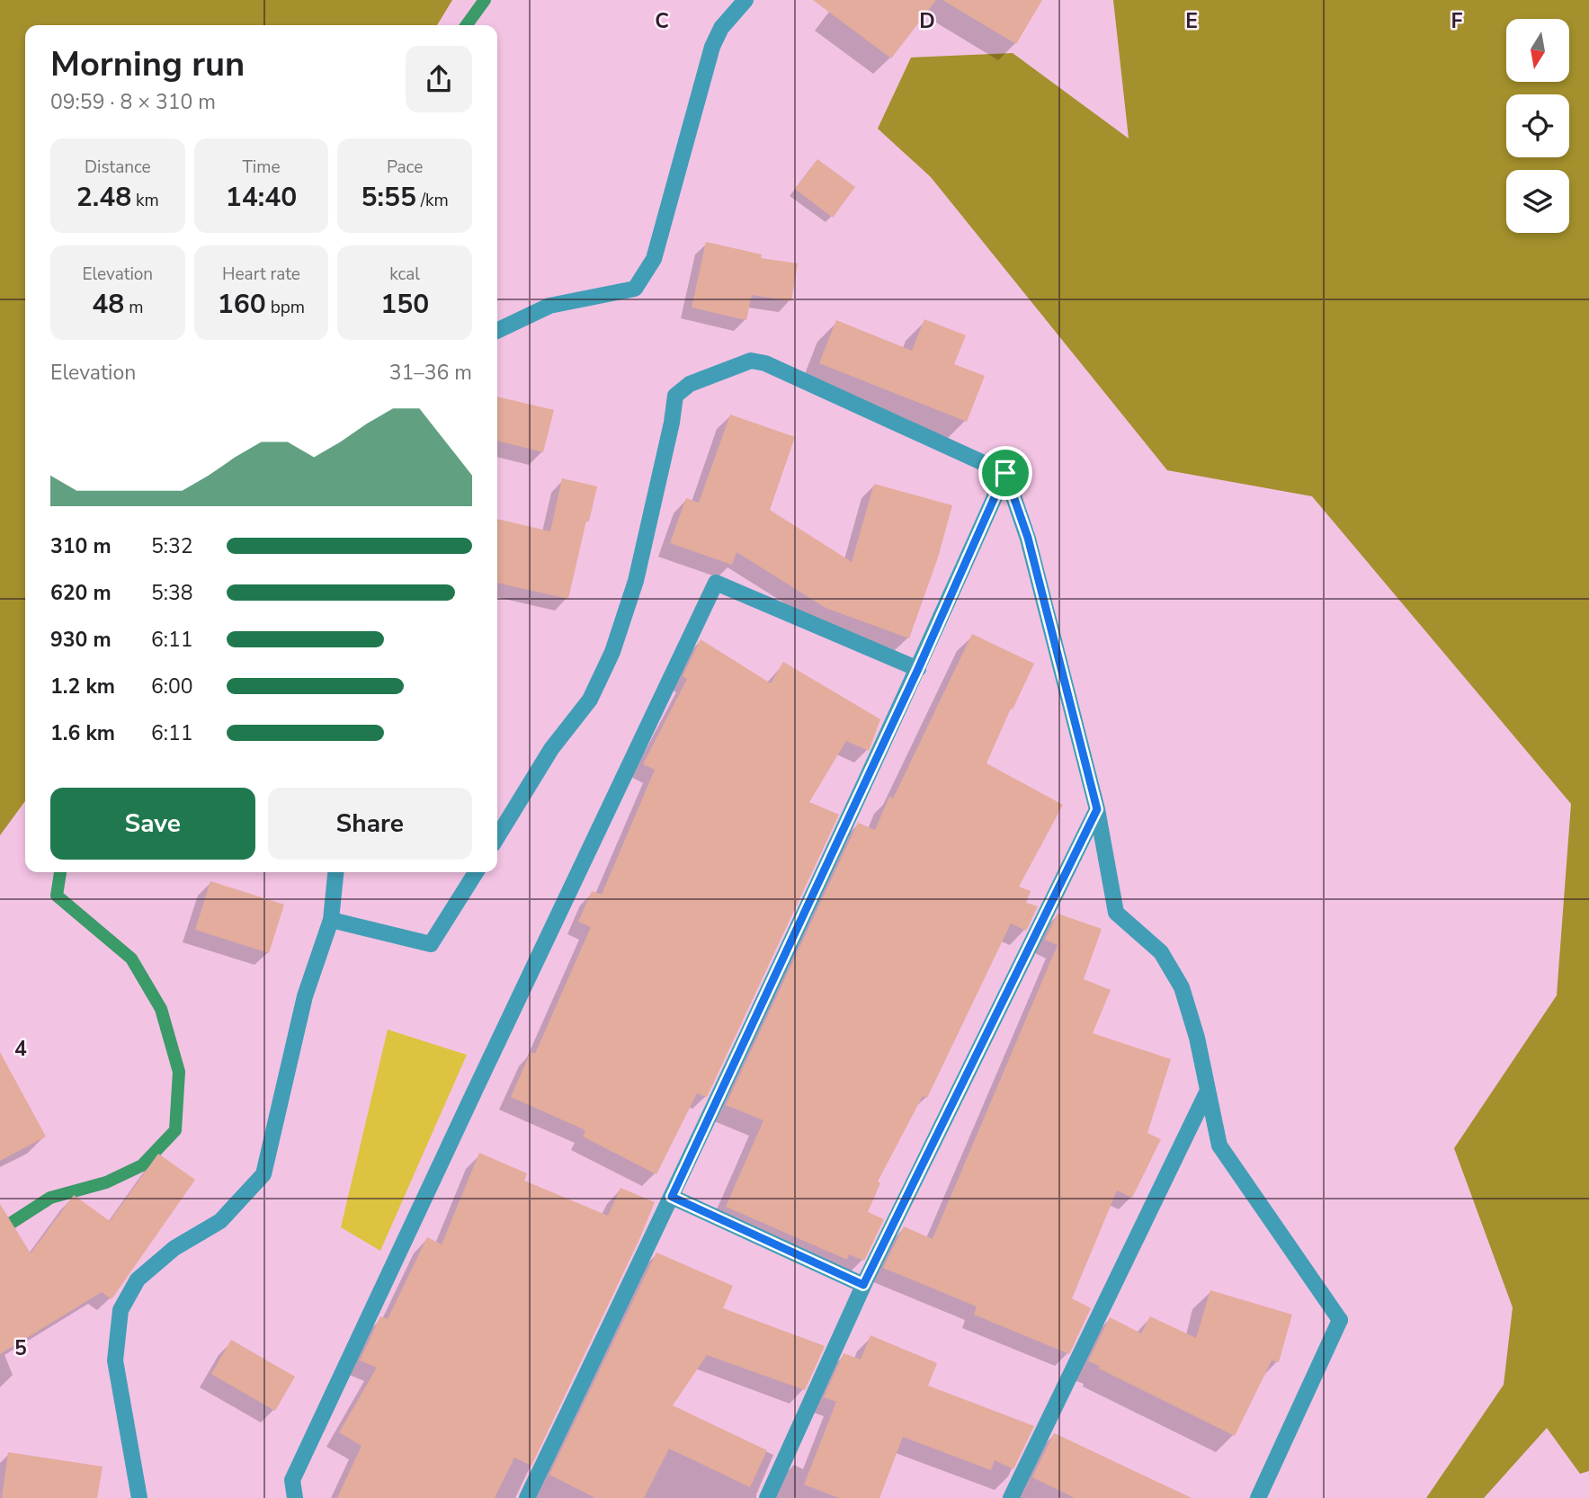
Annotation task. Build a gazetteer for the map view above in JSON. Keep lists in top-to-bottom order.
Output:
{
  "north": "bottom",
  "page": {
    "heading": ["Morning run", "09:59 · 8 × 310 m"],
    "stats": [
      ["Distance", "2.48 km"],
      ["Time", "14:40"],
      ["Pace", "5:55 /km"],
      ["Elevation", "48 m"],
      ["Heart rate", "160 bpm"],
      ["kcal", "150"]
    ],
    "chart": ["Elevation", "31–36 m"],
    "list": [
      {
        "name": "310 m",
        "note": "5:32"
      },
      {
        "name": "620 m",
        "note": "5:38"
      },
      {
        "name": "930 m",
        "note": "6:11"
      },
      {
        "name": "1.2 km",
        "note": "6:00"
      },
      {
        "name": "1.6 km",
        "note": "6:11"
      }
    ],
    "buttons": ["Save", "Share"]
  },
  "grid": {
    "columns": [
      "C",
      "D",
      "E",
      "F"
    ],
    "rows": ["4", "5"]
  }
}
